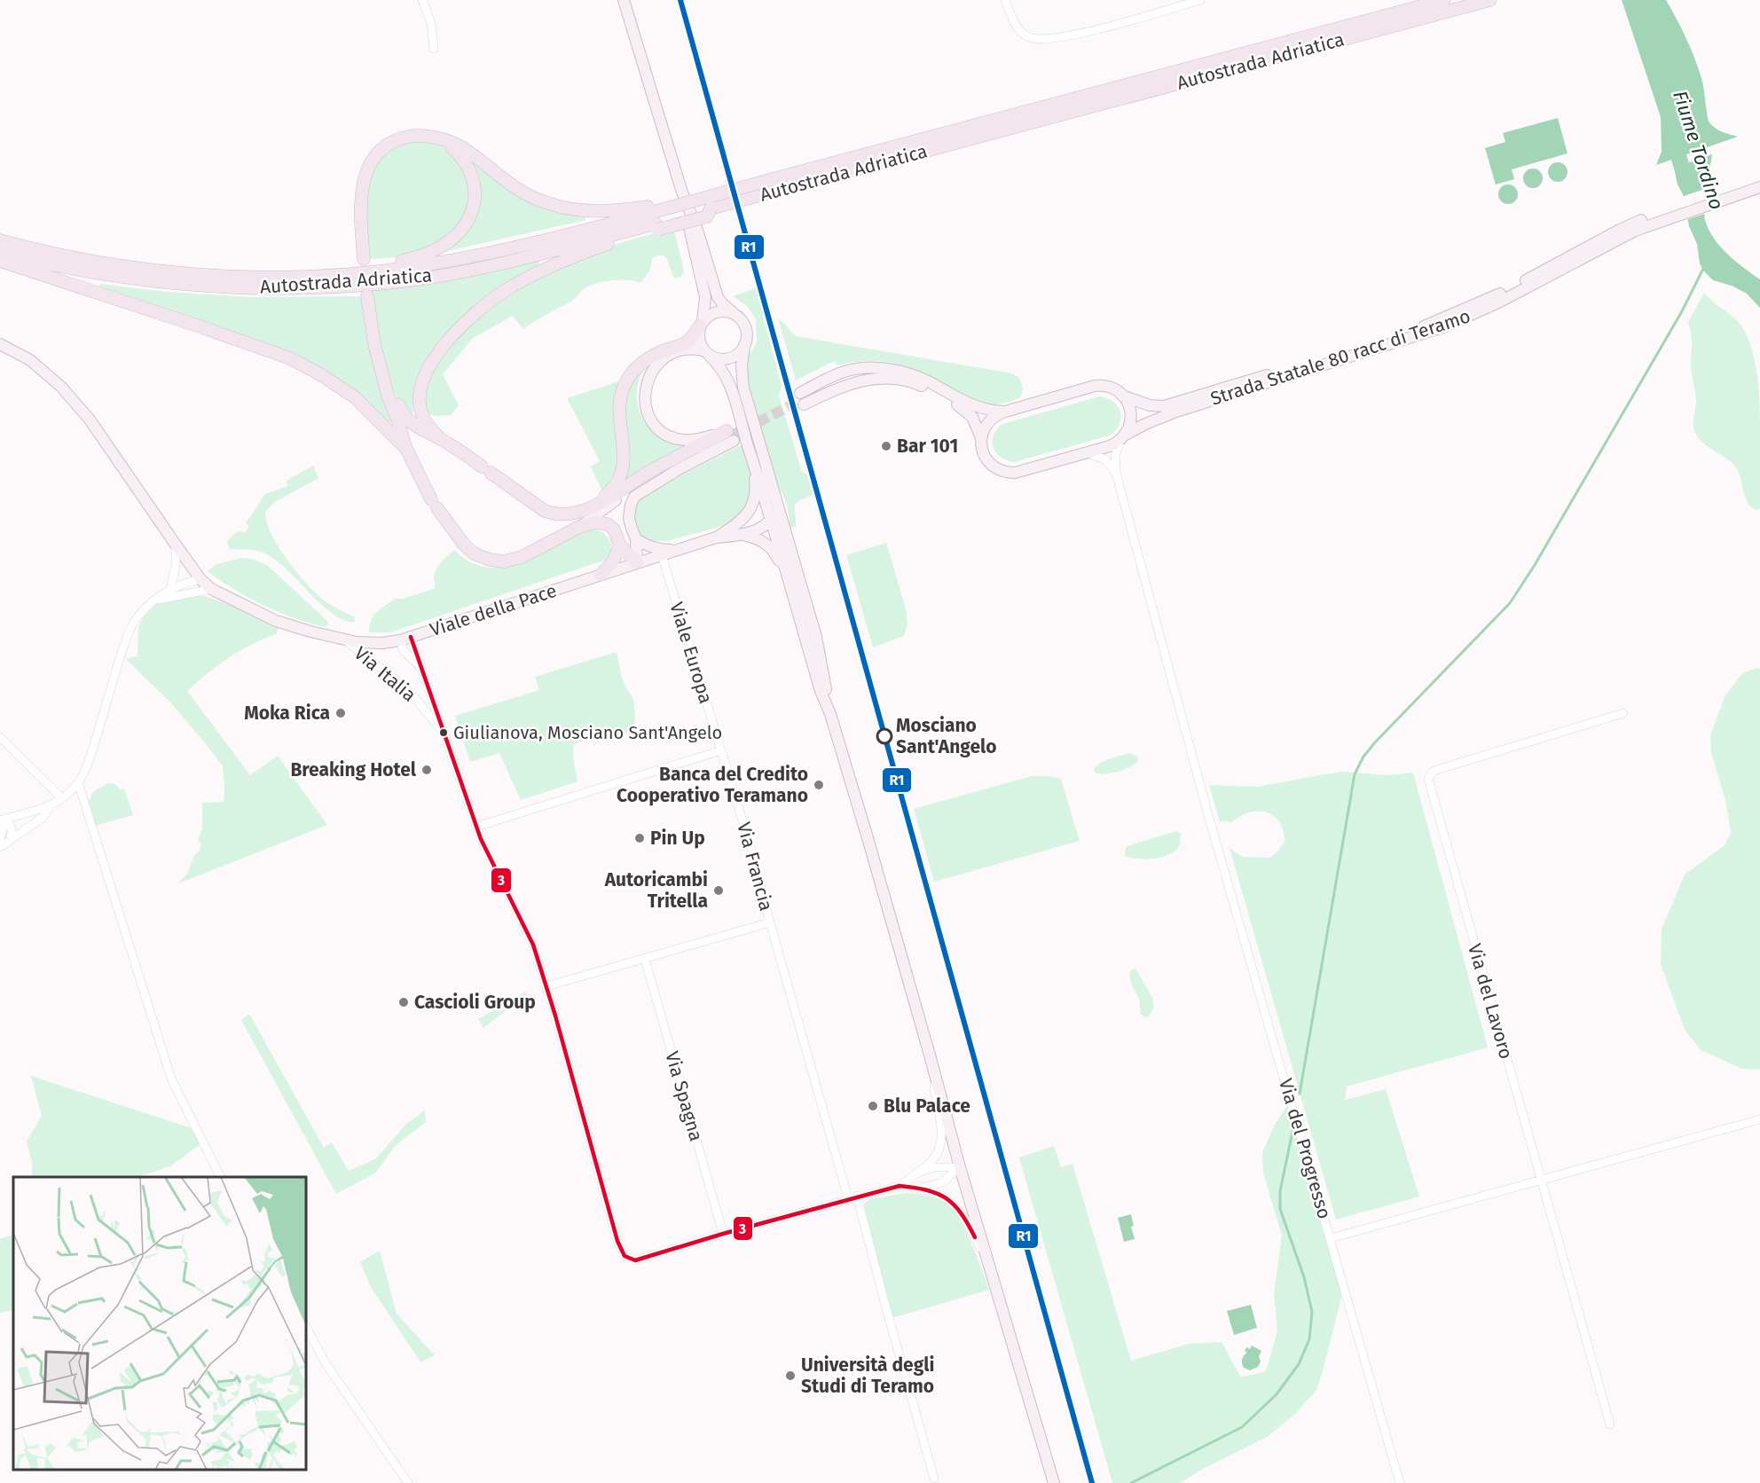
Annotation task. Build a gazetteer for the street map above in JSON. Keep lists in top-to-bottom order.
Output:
{
  "streets": {
    "highway": ["Autostrada Adriatica"],
    "main road": ["Strada Statale 80 racc di Teramo", "Viale della Pace"],
    "street": [
      "Viale Europa",
      "Via Italia",
      "Via Francia",
      "Via del Lavoro",
      "Via Spagna",
      "Via del Progresso"
    ]
  },
  "crossings": [
    ["Viale della Pace", "Viale Europa"],
    ["Viale della Pace", "Via Italia"],
    ["Viale Europa", "Via Francia"],
    ["Via Italia", "Via Spagna"]
  ],
  "water": ["Fiume Tordino"],
  "places": [
    "Bar 101",
    "Moka Rica",
    "Giulianova, Mosciano Sant'Angelo",
    "Mosciano Sant'Angelo",
    "Breaking Hotel",
    "Banca del Credito Cooperativo Teramano",
    "Pin Up",
    "Autoricambi Tritella",
    "Cascioli Group",
    "Blu Palace",
    "Università degli Studi di Teramo"
  ],
  "lines": ["transit line R1", "transit line 3"]
}
